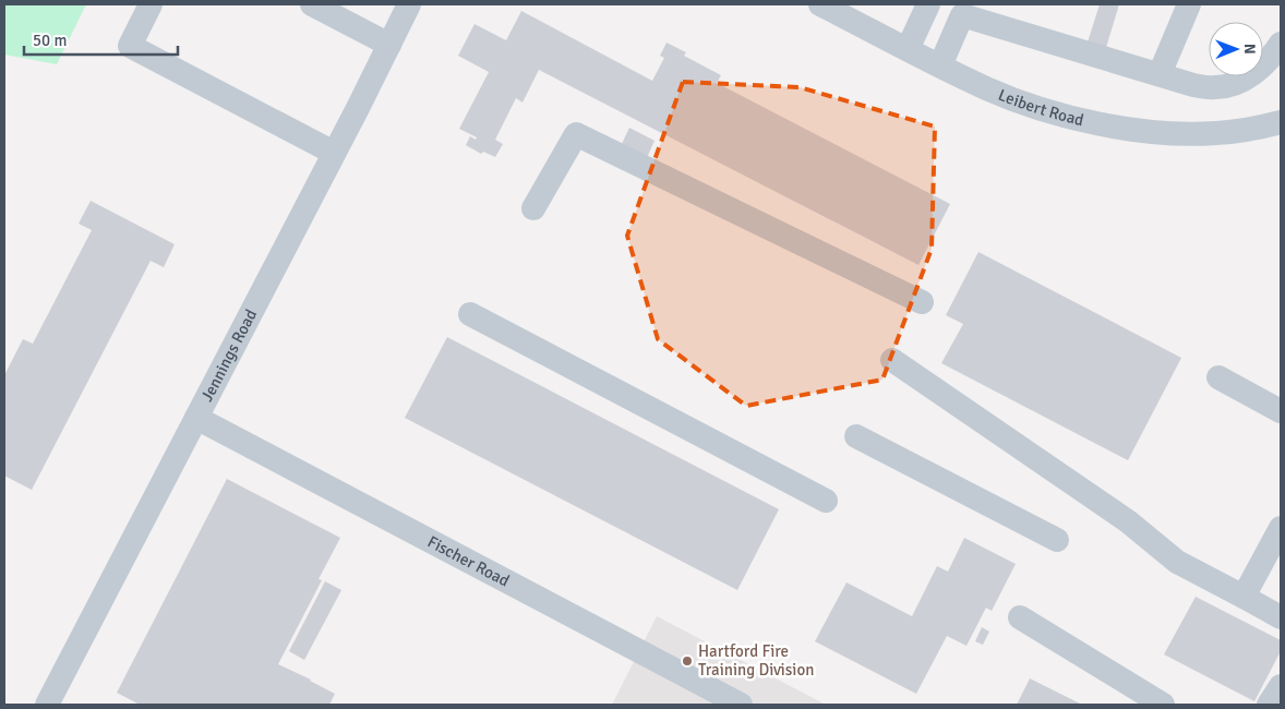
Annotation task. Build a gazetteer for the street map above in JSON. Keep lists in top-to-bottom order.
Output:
{
  "streets": {
    "street": ["Leibert Road", "Jennings Road", "Fischer Road"]
  },
  "crossings": [
    ["Jennings Road", "Fischer Road"]
  ],
  "places": ["Hartford Fire Training Division"],
  "scale_bar": "50 m",
  "north": "right"
}
